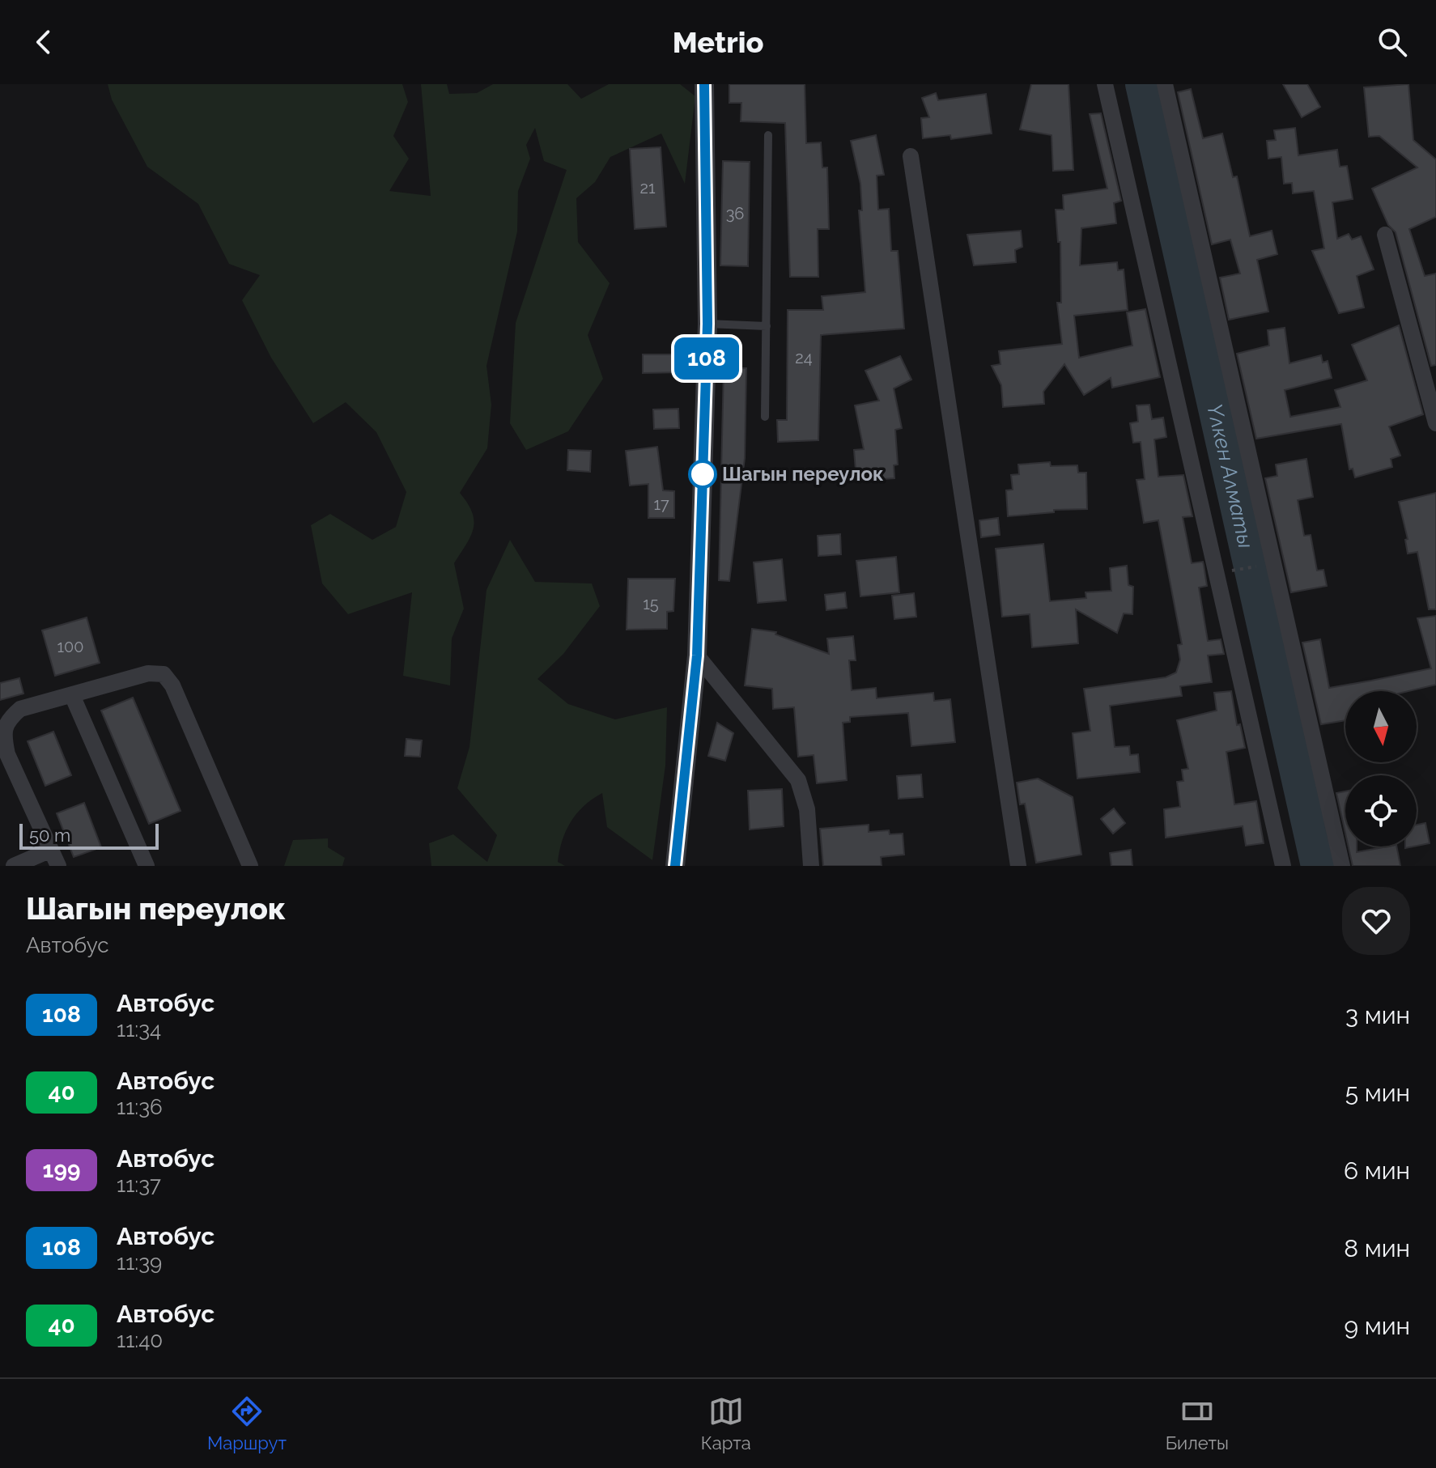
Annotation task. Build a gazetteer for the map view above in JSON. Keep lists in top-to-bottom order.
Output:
{
  "water": ["Үлкен Алматы"],
  "places": ["Шагын переулок"],
  "lines": ["bus line 108"],
  "house_numbers": [
    "21",
    "36",
    "24",
    "17",
    "15",
    "100"
  ],
  "scale_bar": "50 m",
  "north": "bottom",
  "page": {
    "header": "Metrio",
    "on_map": "108",
    "scale": "50 m",
    "heading": ["Шагын переулок", "Автобус"],
    "list": [
      {
        "mark": "108",
        "name": "Автобус",
        "note": "11:34",
        "value": "3 мин"
      },
      {
        "mark": "40",
        "name": "Автобус",
        "note": "11:36",
        "value": "5 мин"
      },
      {
        "mark": "199",
        "name": "Автобус",
        "note": "11:37",
        "value": "6 мин"
      },
      {
        "mark": "108",
        "name": "Автобус",
        "note": "11:39",
        "value": "8 мин"
      },
      {
        "mark": "40",
        "name": "Автобус",
        "note": "11:40",
        "value": "9 мин"
      }
    ],
    "tabs": ["Маршрут", "Карта", "Билеты"]
  }
}
